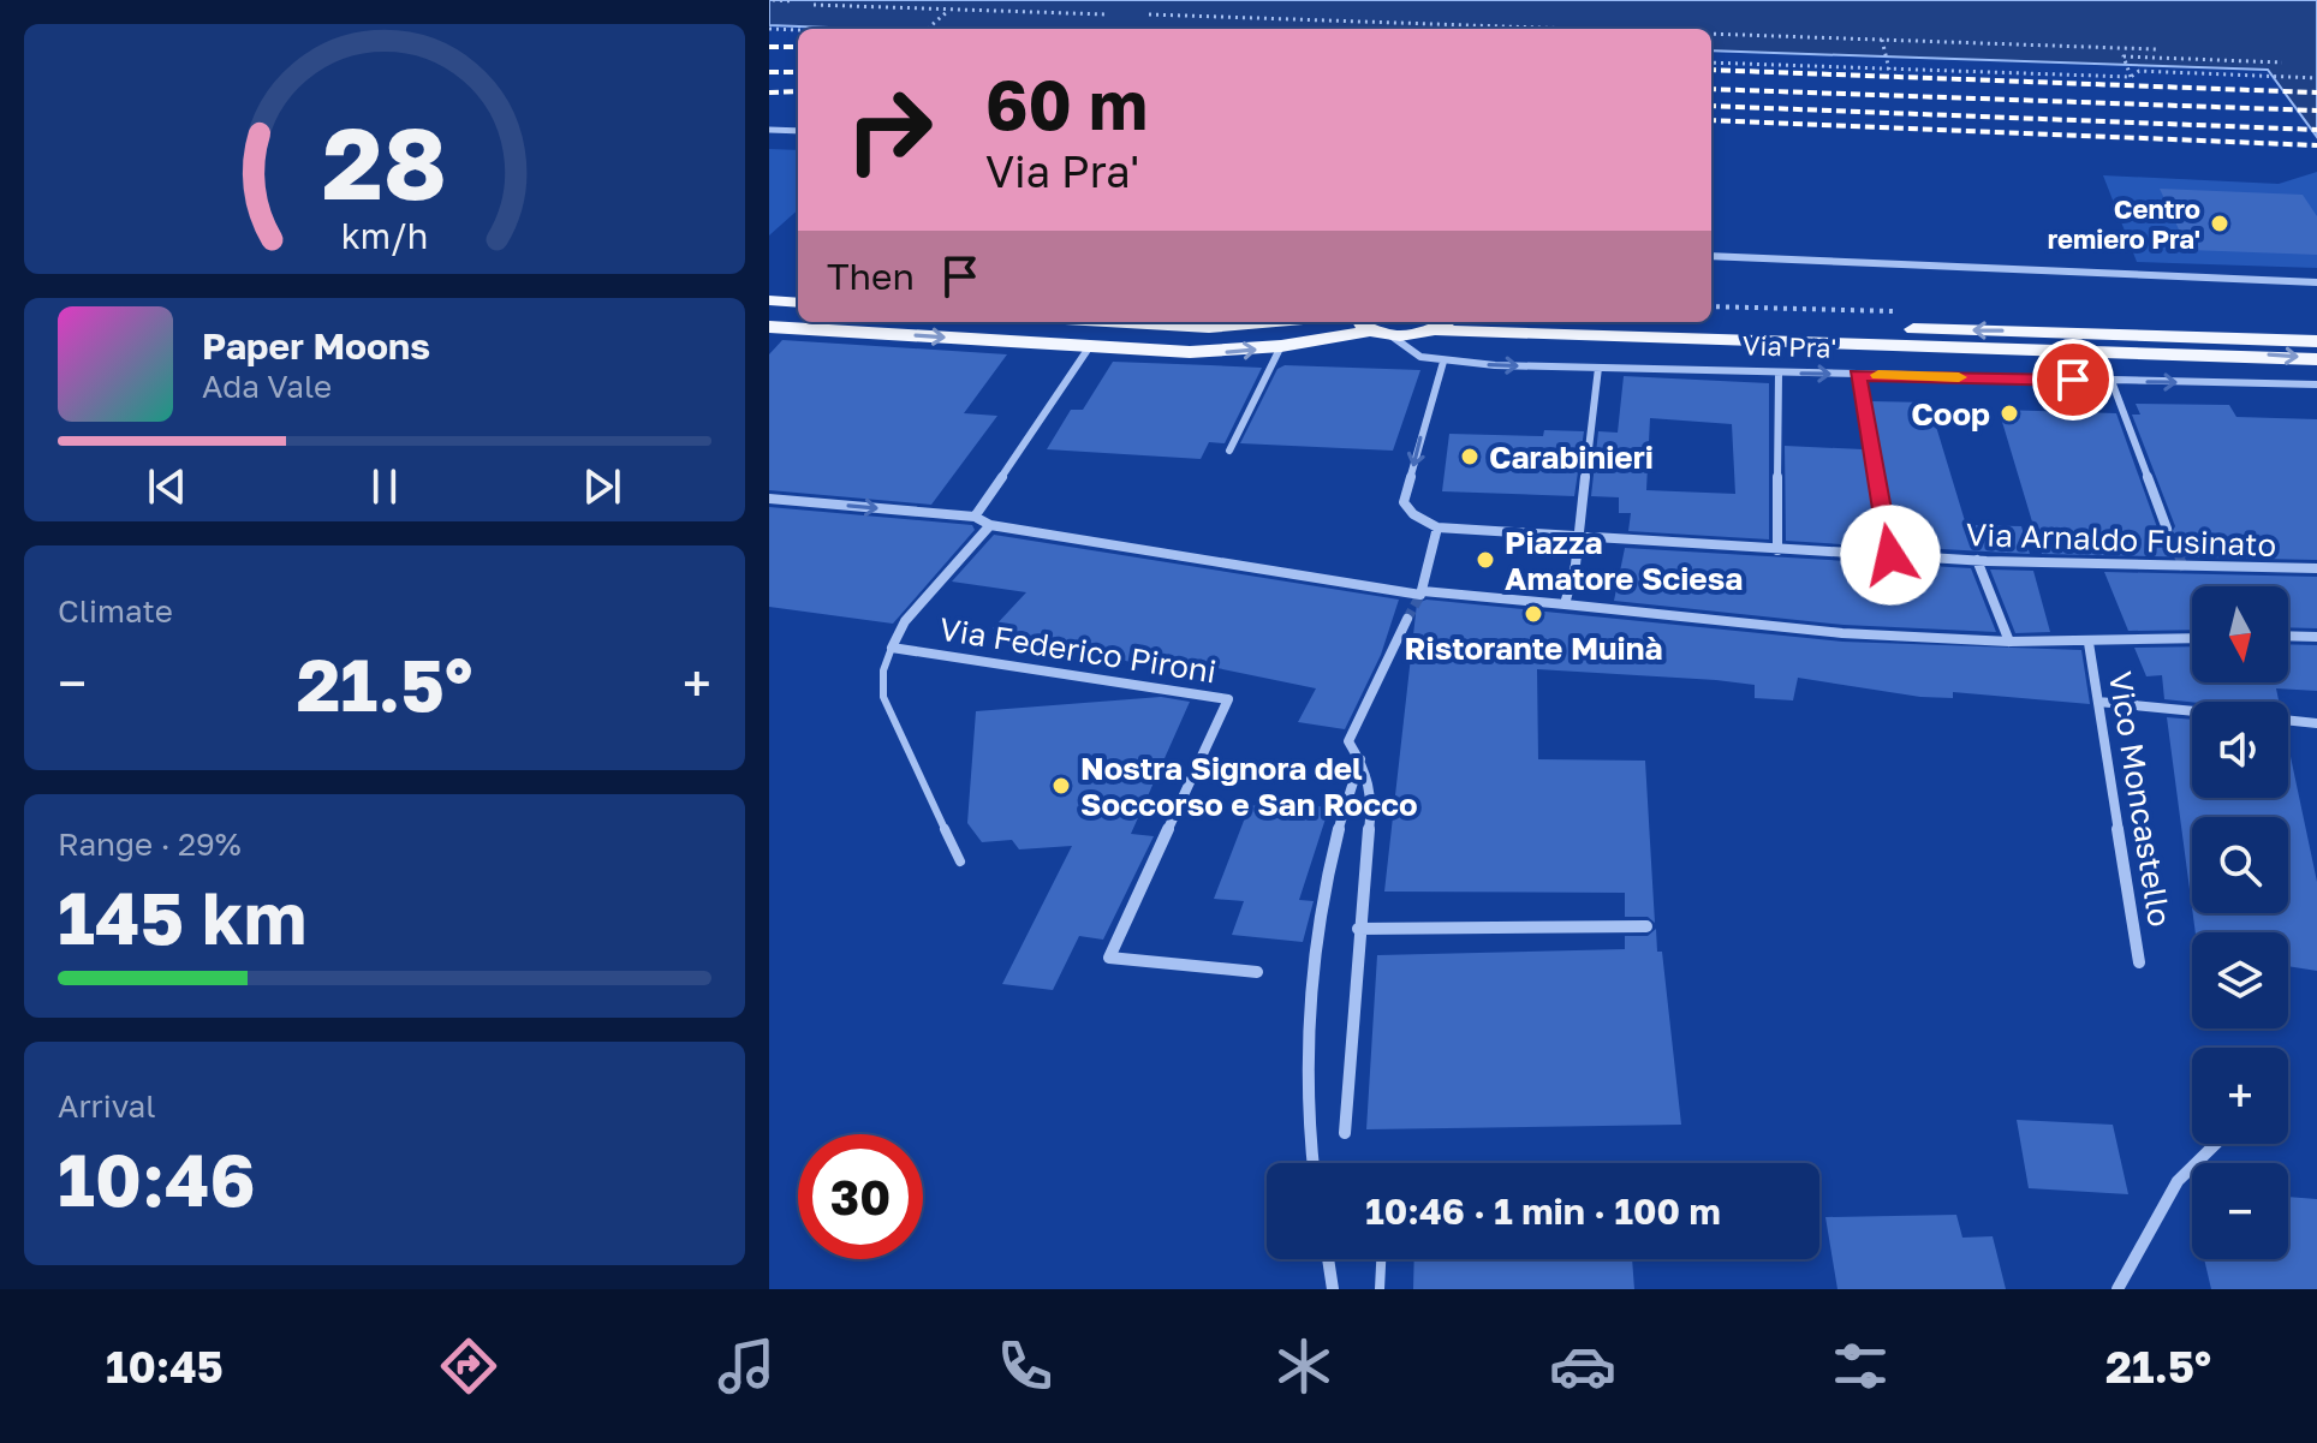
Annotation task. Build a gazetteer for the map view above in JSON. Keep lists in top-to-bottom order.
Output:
{
  "streets": {
    "main road": ["Via Pra'"],
    "street": ["Via Arnaldo Fusinato", "Via Federico Pironi", "Vico Moncastello"]
  },
  "places": [
    "Centro remiero Pra'",
    "Coop",
    "Carabinieri",
    "Piazza Amatore Sciesa",
    "Ristorante Muinà",
    "Nostra Signora del Soccorso e San Rocco"
  ],
  "north": "bottom",
  "page": {
    "turn": ["60 m", "Via Pra'"],
    "then": "Then",
    "song": ["Paper Moons", "Ada Vale"],
    "tile": [
      "Climate",
      ["Range · 29%", "145 km"],
      ["Arrival", "10:46"]
    ],
    "map_buttons": ["+", "−"],
    "heat": ["−", "21.5°", "+"],
    "limit": "30",
    "trip": "10:46 · 1 min · 100 m",
    "tabs": ["10:45", "21.5°"],
    "gauge": ["28", "km/h"]
  }
}
